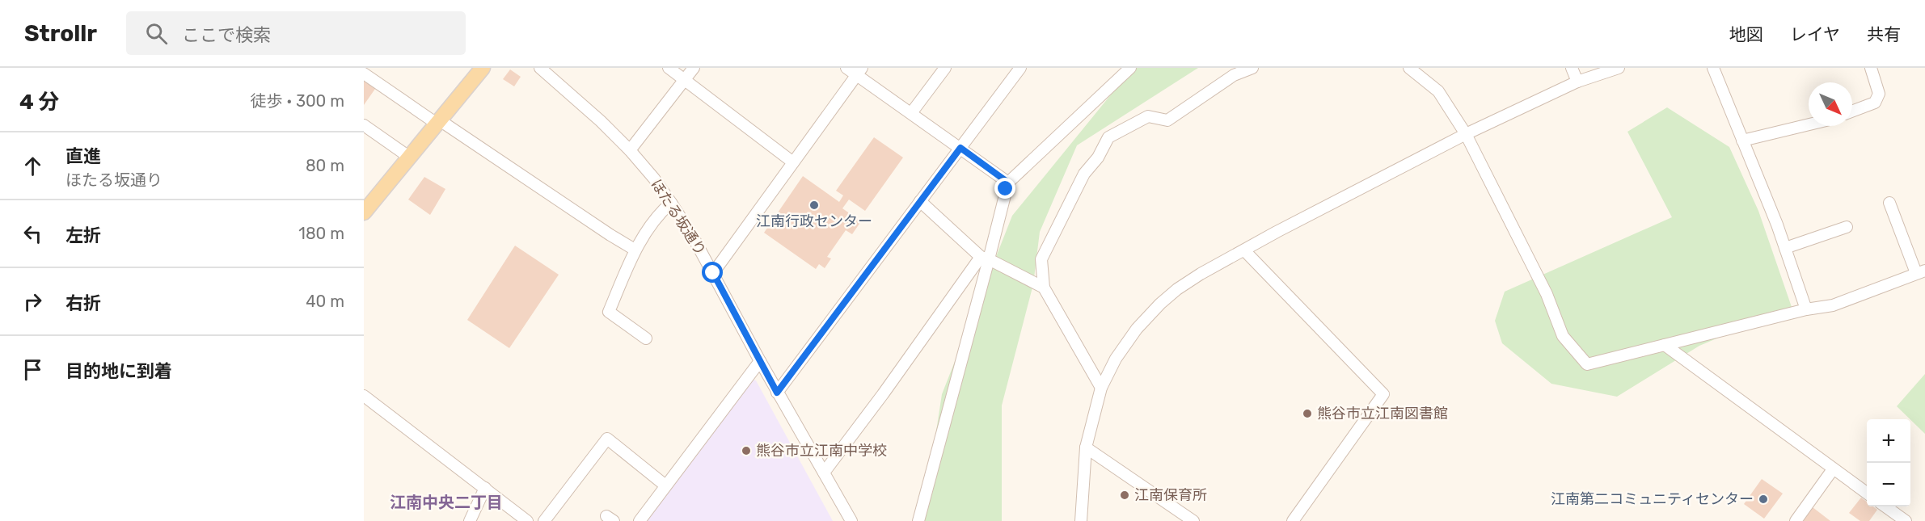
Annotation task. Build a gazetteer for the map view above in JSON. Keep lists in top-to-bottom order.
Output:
{
  "streets": {
    "street": ["ほたる坂通り"]
  },
  "districts": ["江南中央二丁目"],
  "places": [
    "江南行政センター",
    "熊谷市立江南図書館",
    "熊谷市立江南中学校",
    "江南保育所",
    "江南第二コミュニティセンター"
  ],
  "north": "bottom right",
  "page": {
    "header": "Strollr",
    "search": "ここで検索",
    "nav": ["地図", "レイヤ", "共有"],
    "heading": ["4 分", "徒歩 · 300 m"],
    "list": [
      ["直進", "ほたる坂通り", "80 m"],
      ["左折", "180 m"],
      ["右折", "40 m"],
      "目的地に到着"
    ],
    "map_buttons": ["+", "−"]
  }
}
